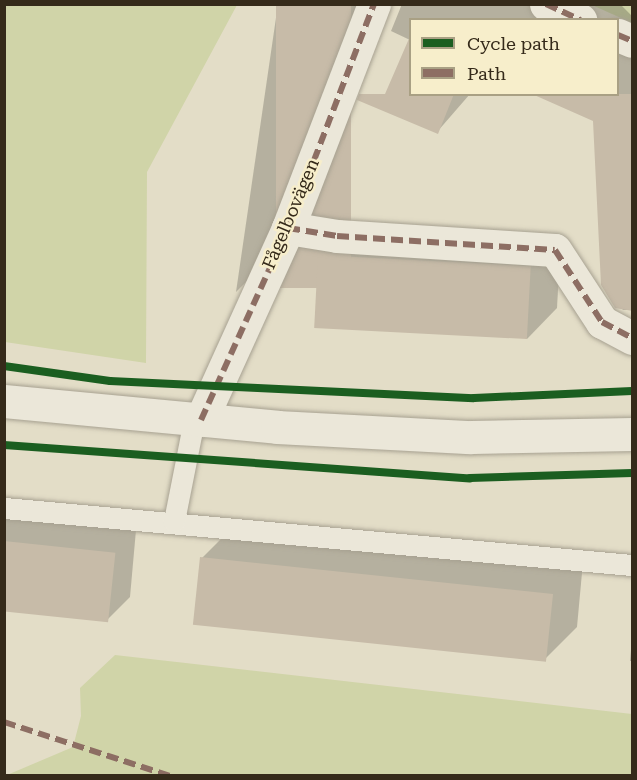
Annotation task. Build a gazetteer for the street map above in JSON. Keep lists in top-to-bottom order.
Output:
{
  "streets": {
    "street": ["Fågelbovägen"]
  },
  "legend": ["Cycle path", "Path"]
}
